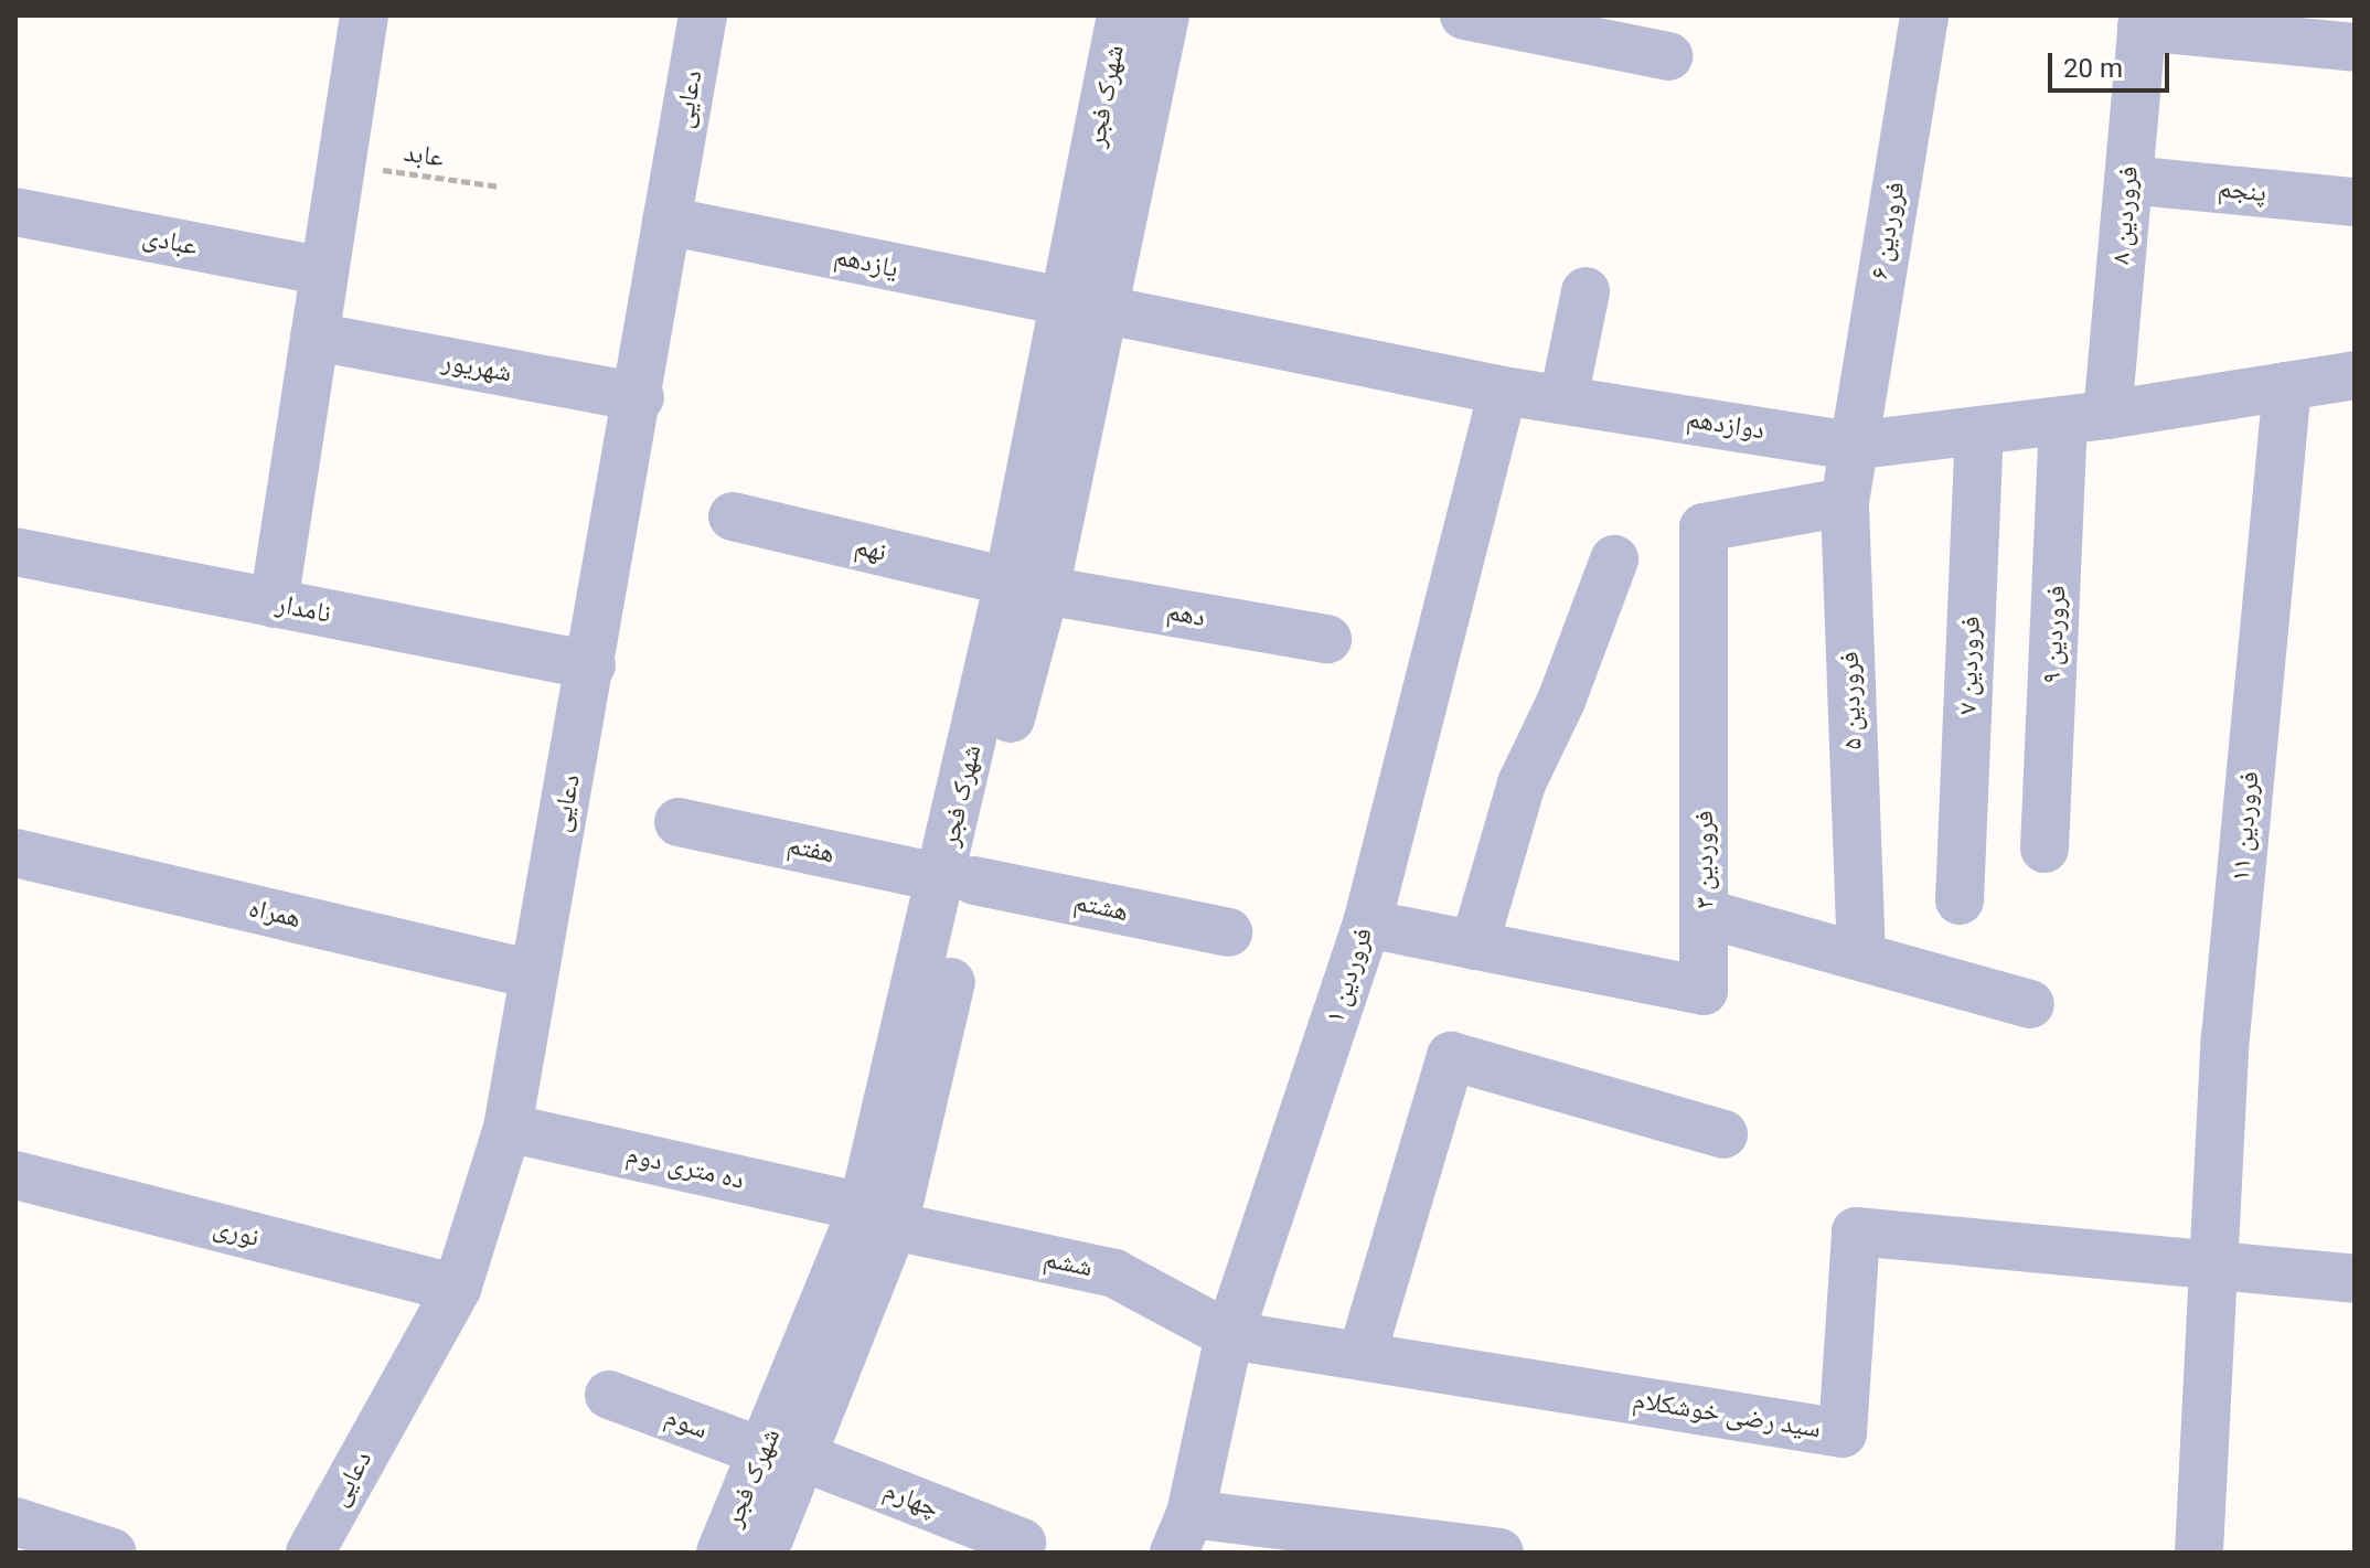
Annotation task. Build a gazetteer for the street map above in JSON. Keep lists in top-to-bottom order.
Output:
{
  "streets": {
    "street": [
      "شهرک فجر",
      "دعایی",
      "پنجم",
      "فروردین ۸",
      "فروردین ۶",
      "عبادی",
      "یازدهم",
      "شهریور",
      "دوازدهم",
      "نهم",
      "نامدار",
      "دهم",
      "فروردین ۹",
      "فروردین ۷",
      "فروردین ۵",
      "فروردین ۱۱",
      "هفتم",
      "فروردین ۳",
      "هشتم",
      "همراه",
      "فروردین ۱",
      "ده متری دوم",
      "نوری",
      "ششم",
      "سید رضی خوشکلام",
      "سوم",
      "چهارم"
    ],
    "path": ["عابد"]
  },
  "crossings": [
    ["شهرک فجر", "یازدهم"],
    ["شهرک فجر", "دوازدهم"],
    ["شهرک فجر", "نهم"],
    ["شهرک فجر", "دهم"],
    ["شهرک فجر", "هفتم"],
    ["شهرک فجر", "هشتم"],
    ["شهرک فجر", "ده متری دوم"],
    ["شهرک فجر", "ششم"],
    ["شهرک فجر", "سوم"],
    ["شهرک فجر", "چهارم"],
    ["دعایی", "یازدهم"],
    ["دعایی", "شهریور"],
    ["دعایی", "نامدار"],
    ["دعایی", "همراه"],
    ["دعایی", "ده متری دوم"],
    ["دعایی", "نوری"],
    ["پنجم", "فروردین ۸"],
    ["فروردین ۸", "دوازدهم"],
    ["فروردین ۸", "فروردین ۹"],
    ["فروردین ۶", "دوازدهم"],
    ["فروردین ۶", "فروردین ۵"],
    ["یازدهم", "دوازدهم"],
    ["دوازدهم", "فروردین ۹"],
    ["دوازدهم", "فروردین ۷"],
    ["دوازدهم", "فروردین ۵"],
    ["دوازدهم", "فروردین ۱۱"],
    ["دوازدهم", "فروردین ۱"],
    ["نهم", "دهم"],
    ["فروردین ۵", "فروردین ۳"],
    ["فروردین ۱۱", "سید رضی خوشکلام"],
    ["هفتم", "هشتم"],
    ["فروردین ۳", "فروردین ۱"],
    ["فروردین ۱", "ششم"],
    ["فروردین ۱", "سید رضی خوشکلام"],
    ["ده متری دوم", "ششم"],
    ["ششم", "سید رضی خوشکلام"],
    ["سوم", "چهارم"]
  ],
  "scale_bar": "20 m"
}
